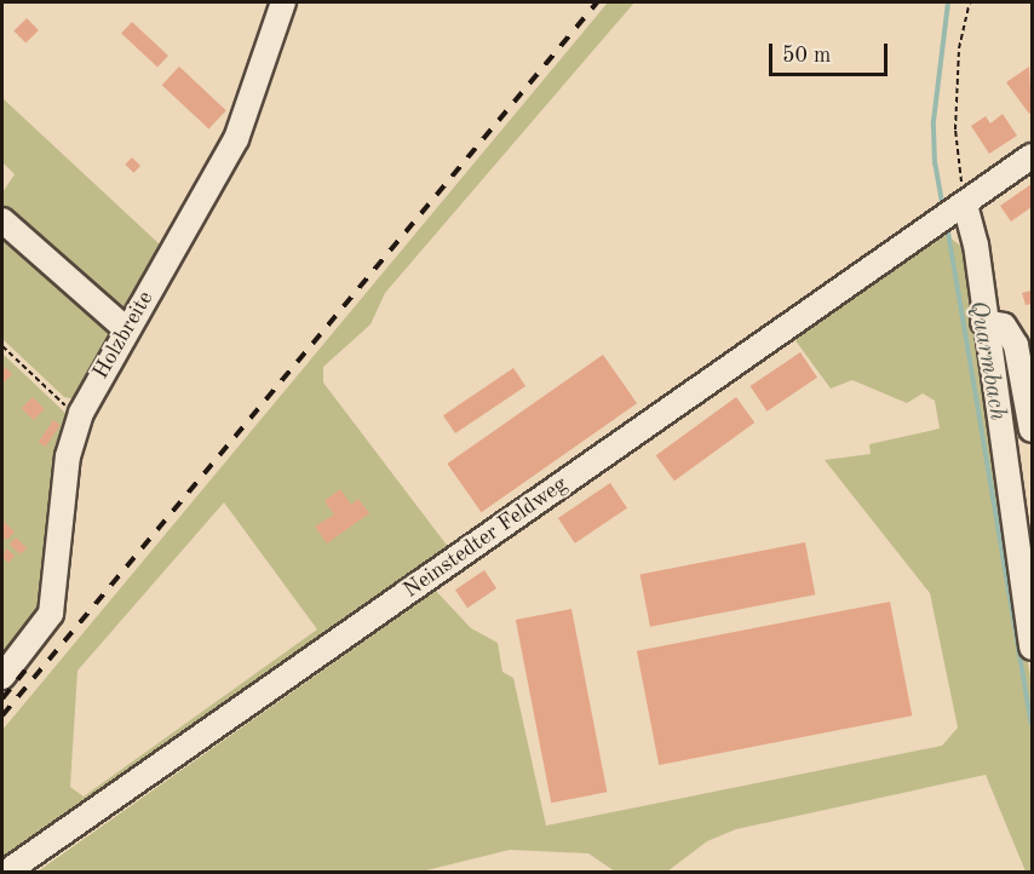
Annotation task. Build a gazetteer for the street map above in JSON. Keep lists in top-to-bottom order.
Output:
{
  "streets": {
    "street": ["Holzbreite", "Neinstedter Feldweg"]
  },
  "water": ["Quarmbach"],
  "scale_bar": "50 m"
}
